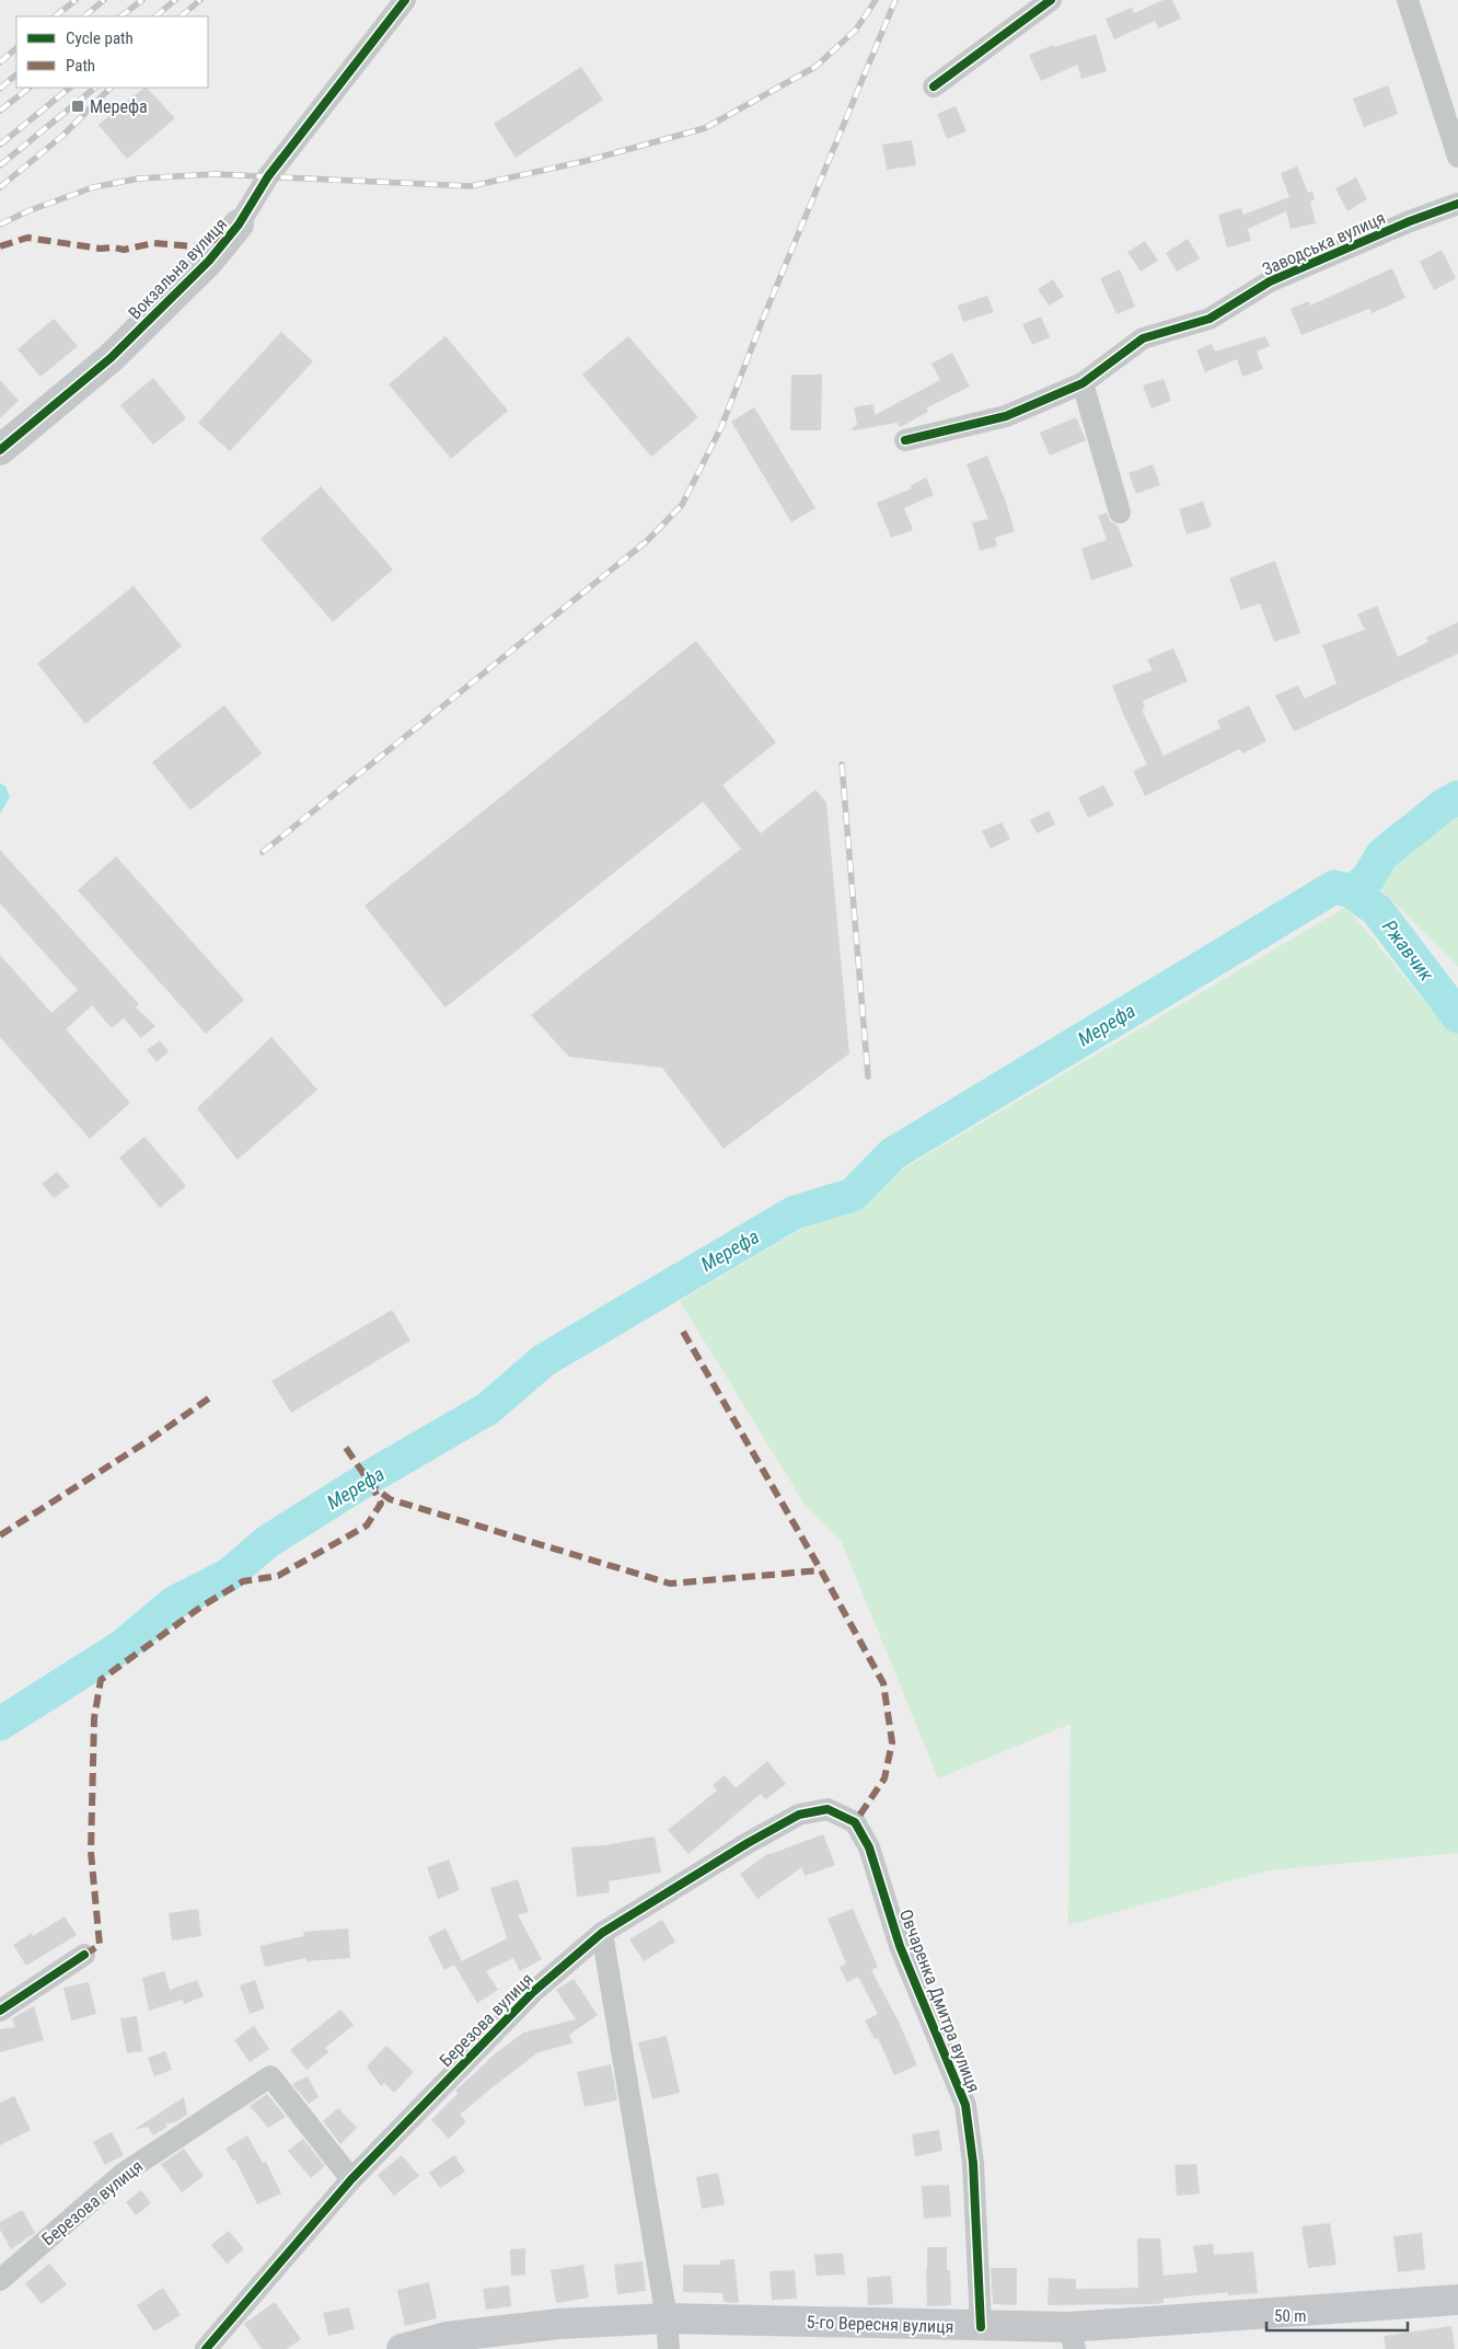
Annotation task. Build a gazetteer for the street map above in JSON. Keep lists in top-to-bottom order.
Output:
{
  "streets": {
    "street": [
      "Заводська вулиця",
      "Вокзальна вулиця",
      "Овчаренка Дмитра вулиця",
      "Березова вулиця",
      "5-го Вересня вулиця"
    ]
  },
  "crossings": [
    ["Овчаренка Дмитра вулиця", "Березова вулиця"],
    ["Овчаренка Дмитра вулиця", "5-го Вересня вулиця"]
  ],
  "water": ["Ржавчик", "Мерефа"],
  "places": {
    "transit": ["Мерефа"]
  },
  "legend": ["Cycle path", "Path"],
  "scale_bar": "50 m"
}
